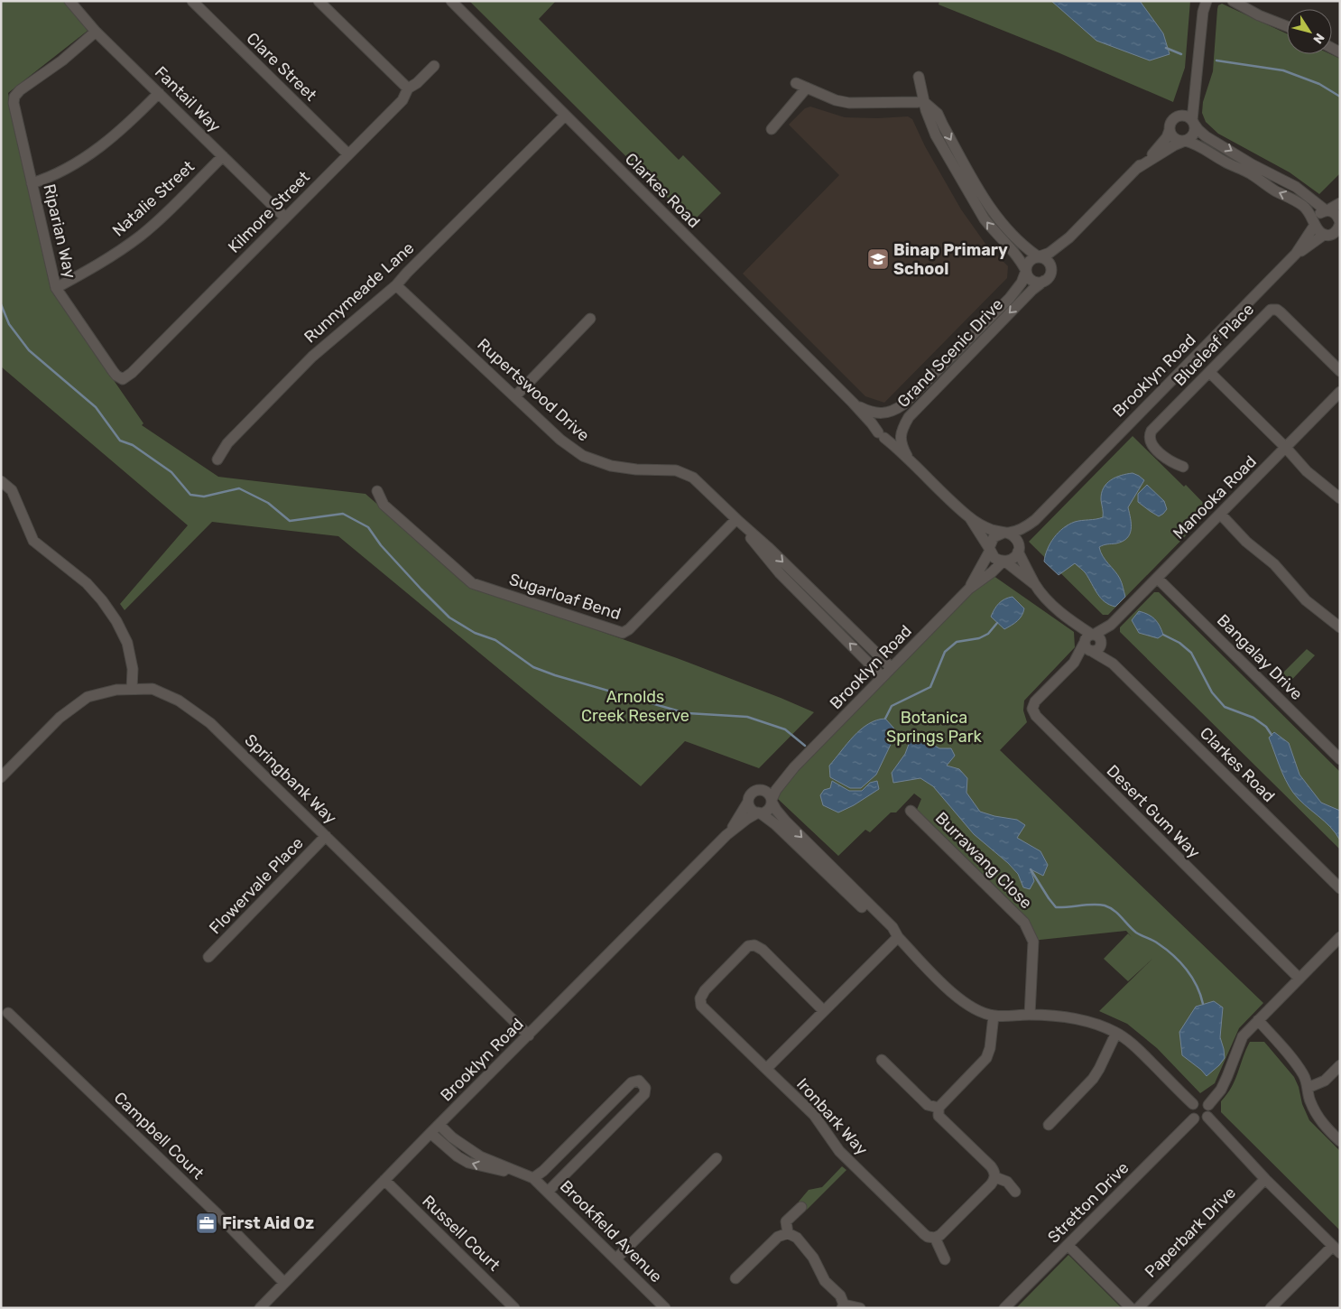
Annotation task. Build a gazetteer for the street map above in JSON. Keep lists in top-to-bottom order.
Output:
{
  "streets": {
    "street": [
      "Clare Street",
      "Fantail Way",
      "Clarkes Road",
      "Natalie Street",
      "Kilmore Street",
      "Riparian Way",
      "Runnymeade Lane",
      "Blueleaf Place",
      "Grand Scenic Drive",
      "Brooklyn Road",
      "Rupertswood Drive",
      "Manooka Road",
      "Sugarloaf Bend",
      "Bangalay Drive",
      "Springbank Way",
      "Desert Gum Way",
      "Burrawang Close",
      "Flowervale Place",
      "Ironbark Way",
      "Campbell Court",
      "Stretton Drive",
      "Brookfield Avenue",
      "Paperbark Drive",
      "Russell Court"
    ]
  },
  "crossings": [
    ["Clare Street", "Kilmore Street"],
    ["Fantail Way", "Natalie Street"],
    ["Fantail Way", "Kilmore Street"],
    ["Fantail Way", "Riparian Way"],
    ["Clarkes Road", "Runnymeade Lane"],
    ["Clarkes Road", "Grand Scenic Drive"],
    ["Clarkes Road", "Brooklyn Road"],
    ["Clarkes Road", "Manooka Road"],
    ["Clarkes Road", "Desert Gum Way"],
    ["Natalie Street", "Riparian Way"],
    ["Kilmore Street", "Riparian Way"],
    ["Runnymeade Lane", "Rupertswood Drive"],
    ["Brooklyn Road", "Rupertswood Drive"],
    ["Brooklyn Road", "Springbank Way"],
    ["Brooklyn Road", "Campbell Court"],
    ["Brooklyn Road", "Brookfield Avenue"],
    ["Brooklyn Road", "Russell Court"],
    ["Rupertswood Drive", "Sugarloaf Bend"],
    ["Manooka Road", "Bangalay Drive"],
    ["Manooka Road", "Desert Gum Way"],
    ["Springbank Way", "Flowervale Place"]
  ],
  "parks": ["Arnolds Creek Reserve", "Botanica Springs Park"],
  "places": {
    "school or university": ["Binap Primary School"],
    "office": ["First Aid Oz"]
  },
  "north": "bottom right"
}
